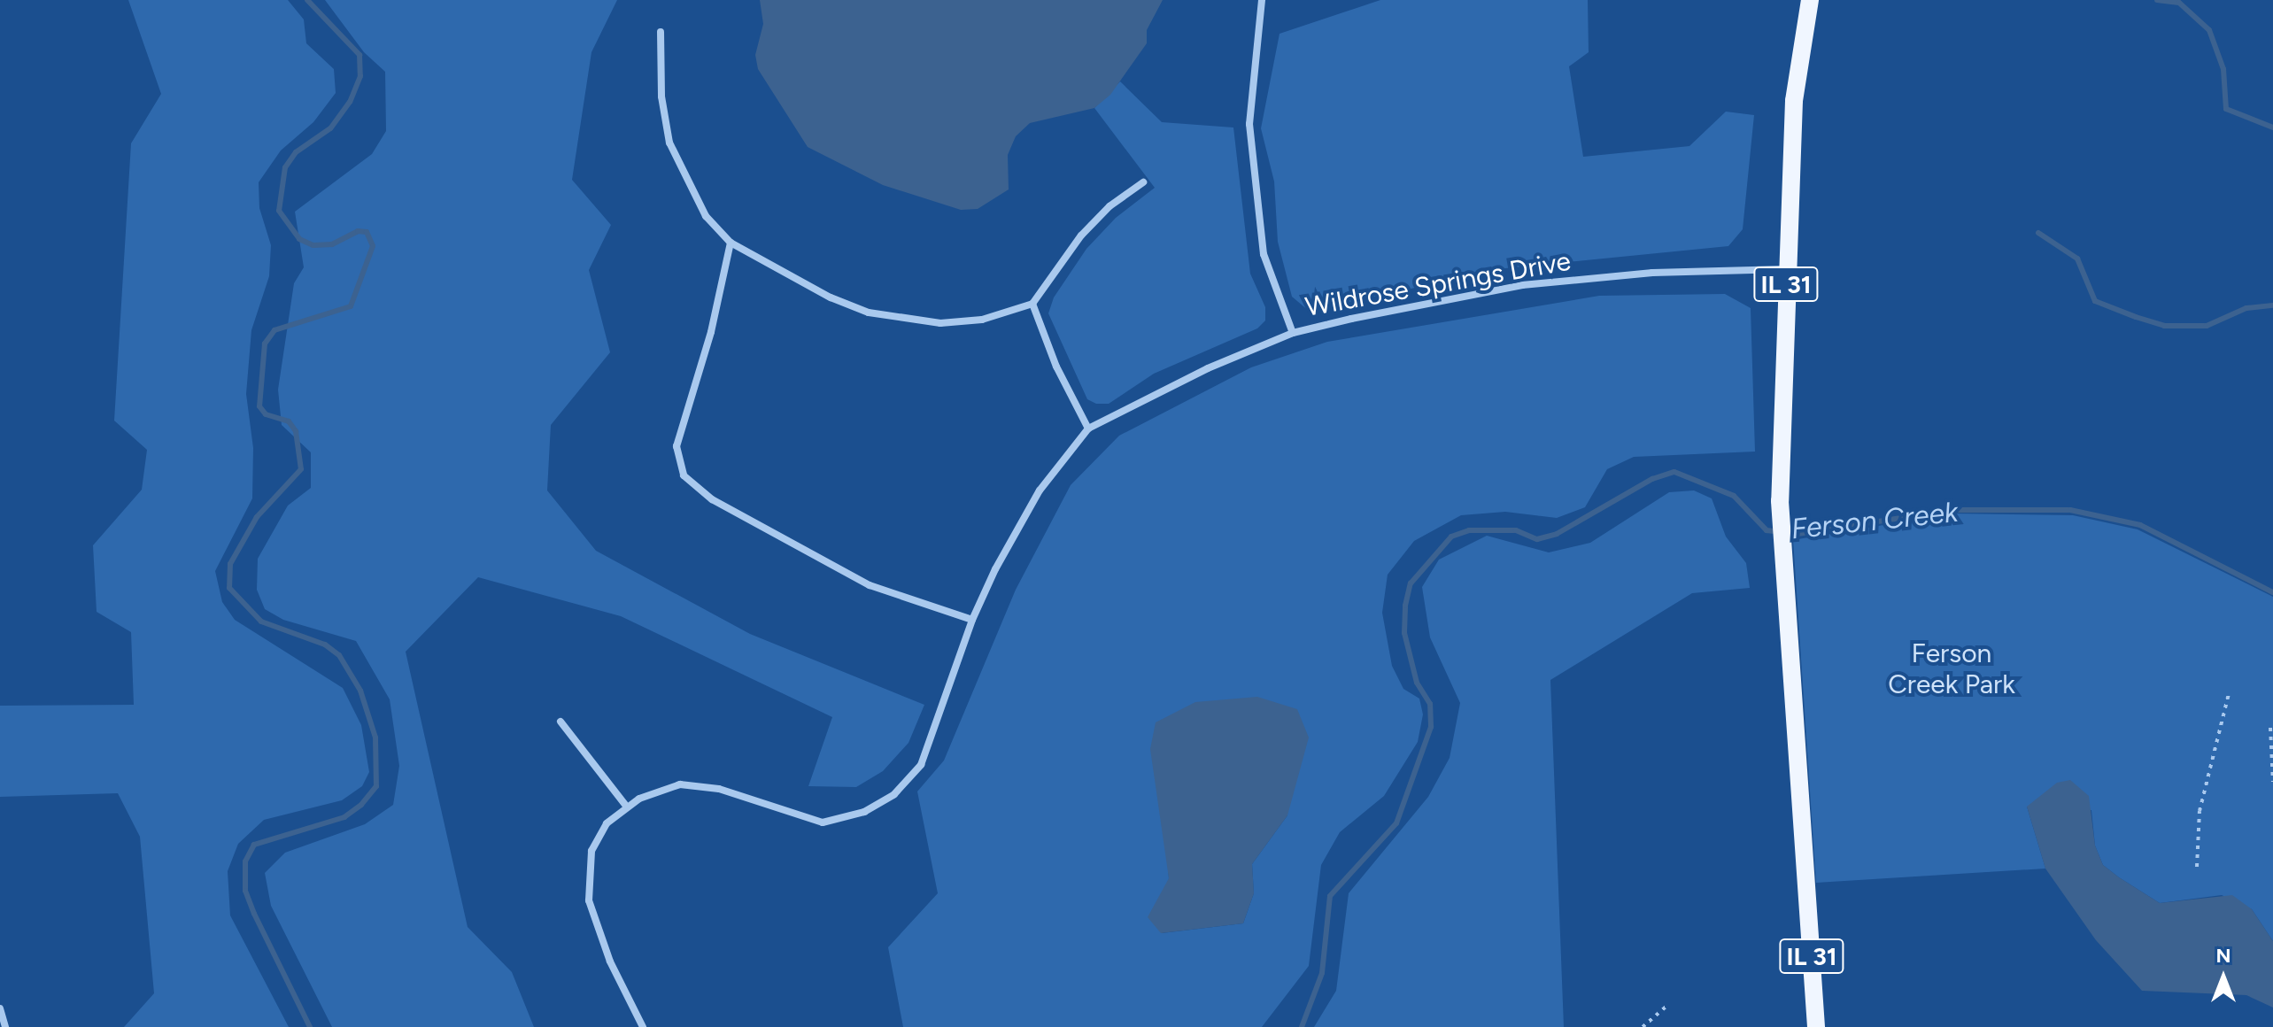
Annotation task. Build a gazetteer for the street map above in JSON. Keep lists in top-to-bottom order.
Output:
{
  "streets": {
    "main road": ["IL 31"],
    "street": ["Wildrose Springs Drive"]
  },
  "crossings": [
    ["Wildrose Springs Drive", "IL 31"]
  ],
  "water": ["Ferson Creek"],
  "parks": ["Ferson Creek Park"],
  "north": "top"
}
